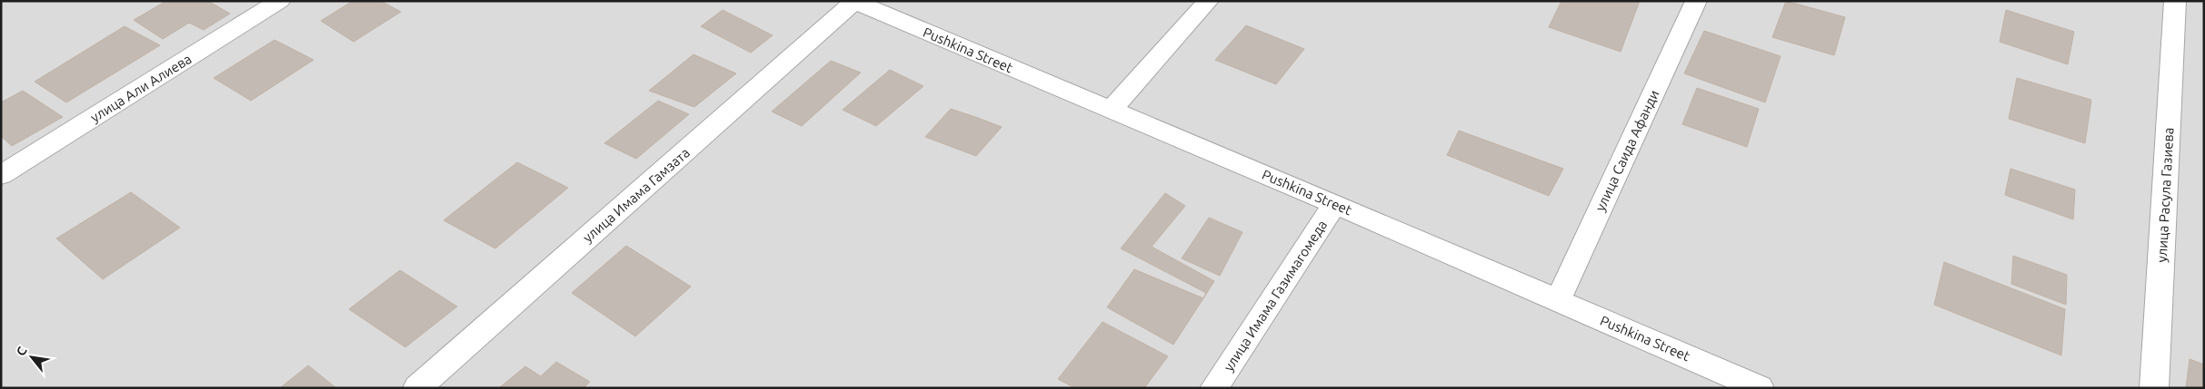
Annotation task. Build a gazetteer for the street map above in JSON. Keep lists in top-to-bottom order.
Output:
{
  "streets": {
    "street": [
      "Pushkina Street",
      "улица Али Алиева",
      "улица Саида Афанди",
      "улица Имама Гамзата",
      "улица Расула Газиева",
      "улица Имама Газимагомеда"
    ]
  },
  "crossings": [
    ["Pushkina Street", "улица Саида Афанди"],
    ["Pushkina Street", "улица Имама Гамзата"],
    ["Pushkina Street", "улица Имама Газимагомеда"]
  ],
  "north": "top left"
}
